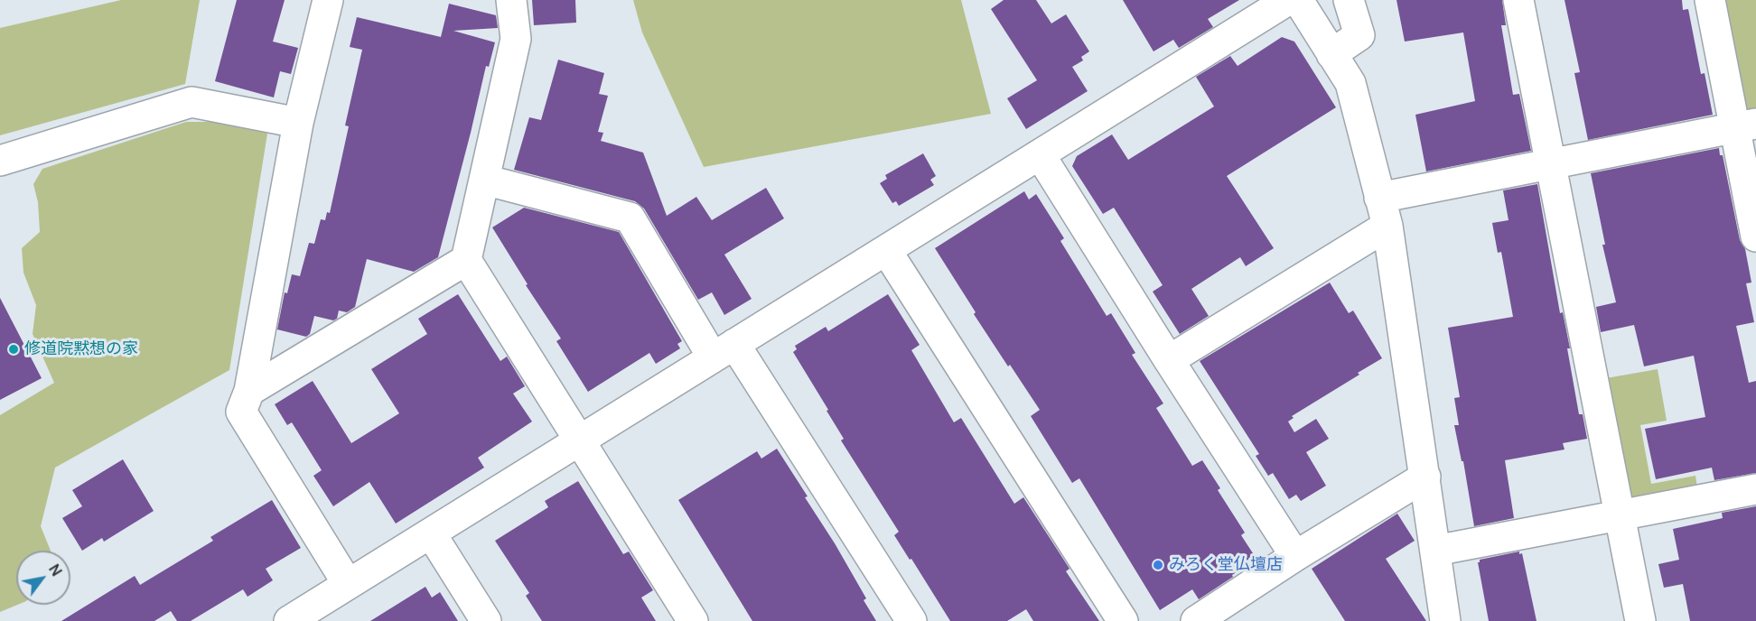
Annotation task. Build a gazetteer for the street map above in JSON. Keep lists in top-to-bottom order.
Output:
{
  "places": ["修道院黙想の家", "みろく堂仏壇店"],
  "north": "top right"
}
